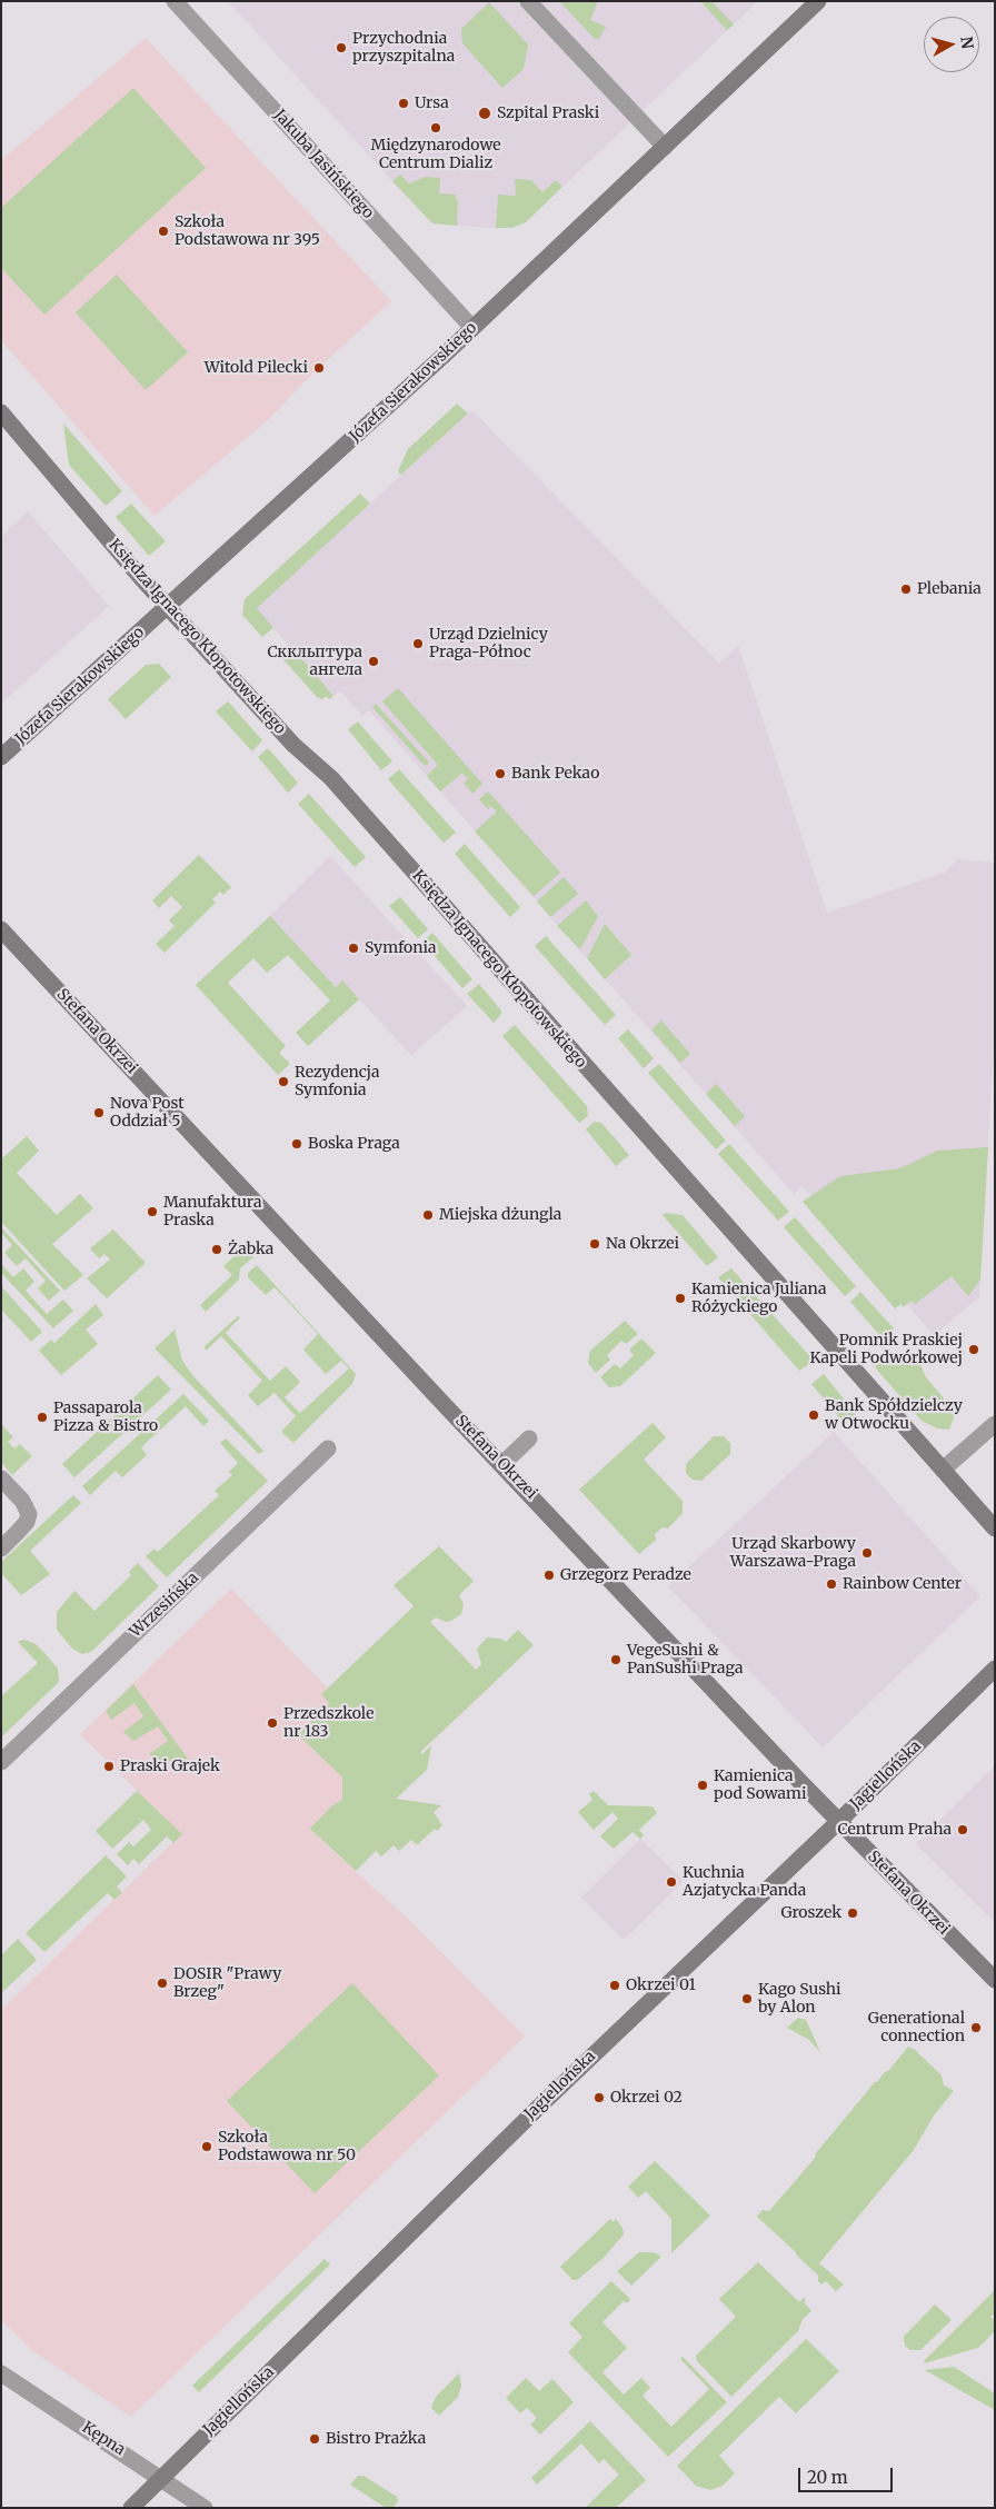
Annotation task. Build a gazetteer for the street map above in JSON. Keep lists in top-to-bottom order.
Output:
{
  "streets": {
    "street": [
      "Jakuba Jasińskiego",
      "Józefa Sierakowskiego",
      "Księdza Ignacego Kłopotowskiego",
      "Stefana Okrzei",
      "Wrzesińska",
      "Jagiellońska",
      "Kępna"
    ]
  },
  "crossings": [
    ["Jakuba Jasińskiego", "Józefa Sierakowskiego"],
    ["Józefa Sierakowskiego", "Księdza Ignacego Kłopotowskiego"],
    ["Stefana Okrzei", "Jagiellońska"],
    ["Jagiellońska", "Kępna"]
  ],
  "places": [
    "Przychodnia przyszpitalna",
    "Ursa",
    "Szpital Praski",
    "Międzynarodowe Centrum Dializ",
    "Szkoła Podstawowa nr 395",
    "Witold Pilecki",
    "Plebania",
    "Urząd Dzielnicy Praga-Północ",
    "Сккльптура ангела",
    "Bank Pekao",
    "Symfonia",
    "Rezydencja Symfonia",
    "Nova Post Oddział 5",
    "Boska Praga",
    "Manufaktura Praska",
    "Miejska dżungla",
    "Na Okrzei",
    "Żabka",
    "Kamienica Juliana Różyckiego",
    "Pomnik Praskiej Kapeli Podwórkowej",
    "Bank Spółdzielczy w Otwocku",
    "Passaparola Pizza & Bistro",
    "Urząd Skarbowy Warszawa-Praga",
    "Grzegorz Peradze",
    "Rainbow Center",
    "VegeSushi & PanSushi Praga",
    "Przedszkole nr 183",
    "Praski Grajek",
    "Kamienica pod Sowami",
    "Centrum Praha",
    "Kuchnia Azjatycka Panda",
    "Groszek",
    "DOSIR \"Prawy Brzeg\"",
    "Okrzei 01",
    "Kago Sushi by Alon",
    "Generational connection",
    "Okrzei 02",
    "Szkoła Podstawowa nr 50",
    "Bistro Prażka"
  ],
  "scale_bar": "20 m",
  "north": "right"
}
